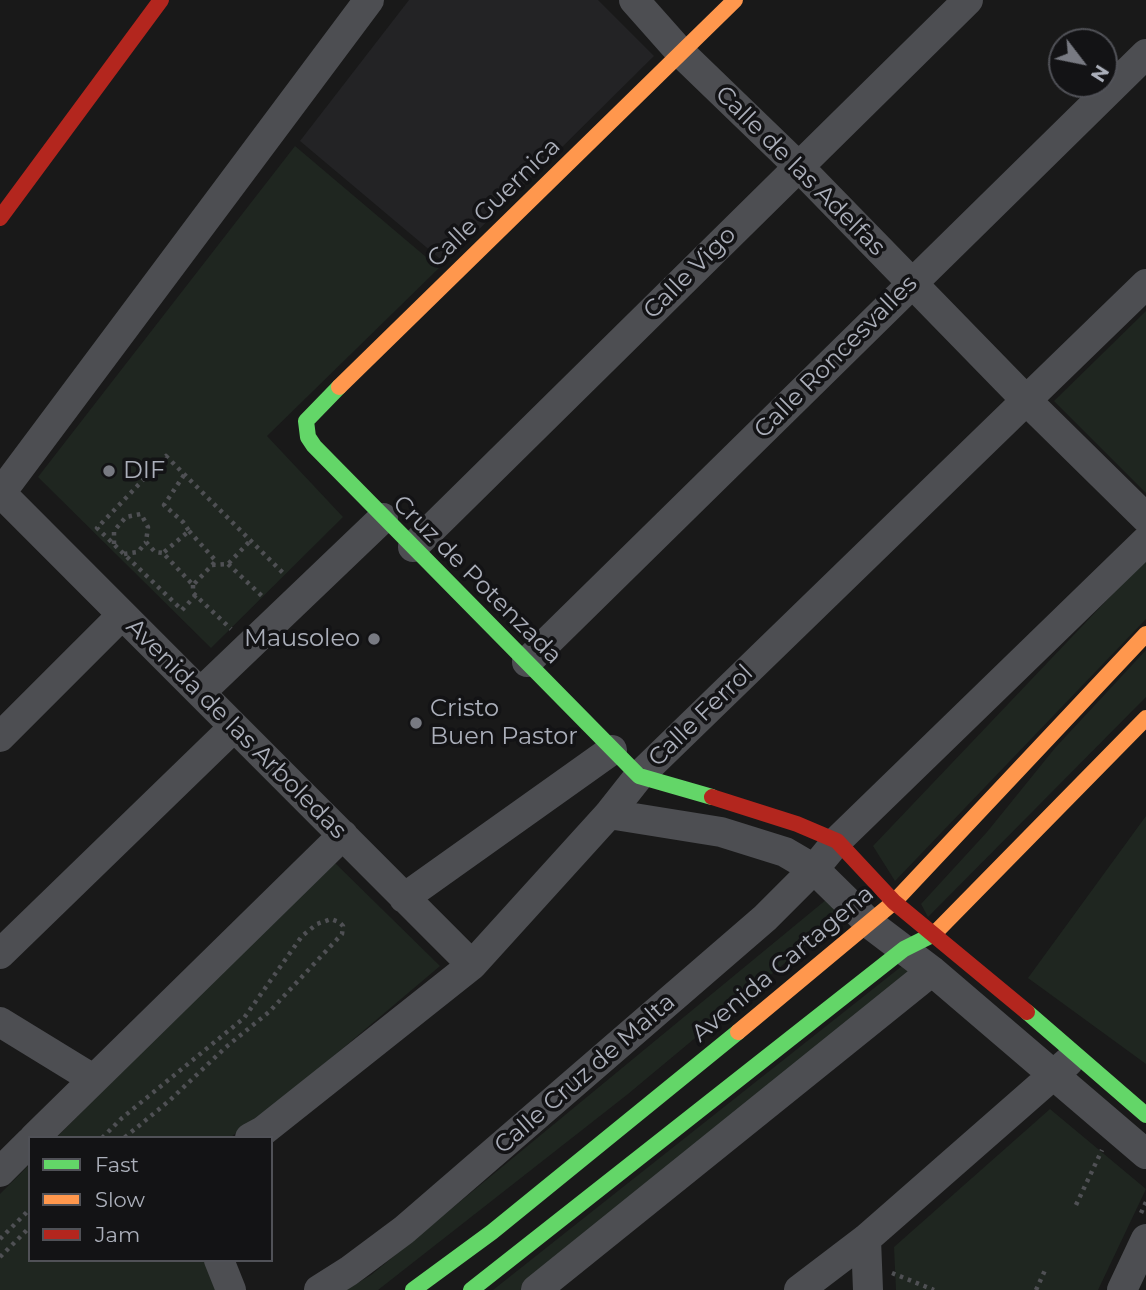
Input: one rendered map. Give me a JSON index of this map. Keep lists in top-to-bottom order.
{
  "streets": {
    "street": [
      "Calle de las Adelfas",
      "Calle Guernica",
      "Calle Vigo",
      "Calle Roncesvalles",
      "Cruz de Potenzada",
      "Calle Ferrol",
      "Avenida de las Arboledas",
      "Avenida Cartagena",
      "Calle Cruz de Malta"
    ]
  },
  "crossings": [
    ["Calle de las Adelfas", "Calle Guernica"],
    ["Calle de las Adelfas", "Calle Vigo"],
    ["Calle de las Adelfas", "Calle Roncesvalles"],
    ["Calle de las Adelfas", "Calle Ferrol"],
    ["Calle Guernica", "Cruz de Potenzada"],
    ["Calle Vigo", "Cruz de Potenzada"],
    ["Calle Roncesvalles", "Cruz de Potenzada"],
    ["Cruz de Potenzada", "Calle Ferrol"],
    ["Calle Ferrol", "Avenida de las Arboledas"]
  ],
  "places": ["DIF", "Mausoleo", "Cristo Buen Pastor"],
  "legend": ["Fast", "Slow", "Jam"],
  "north": "bottom right"
}
